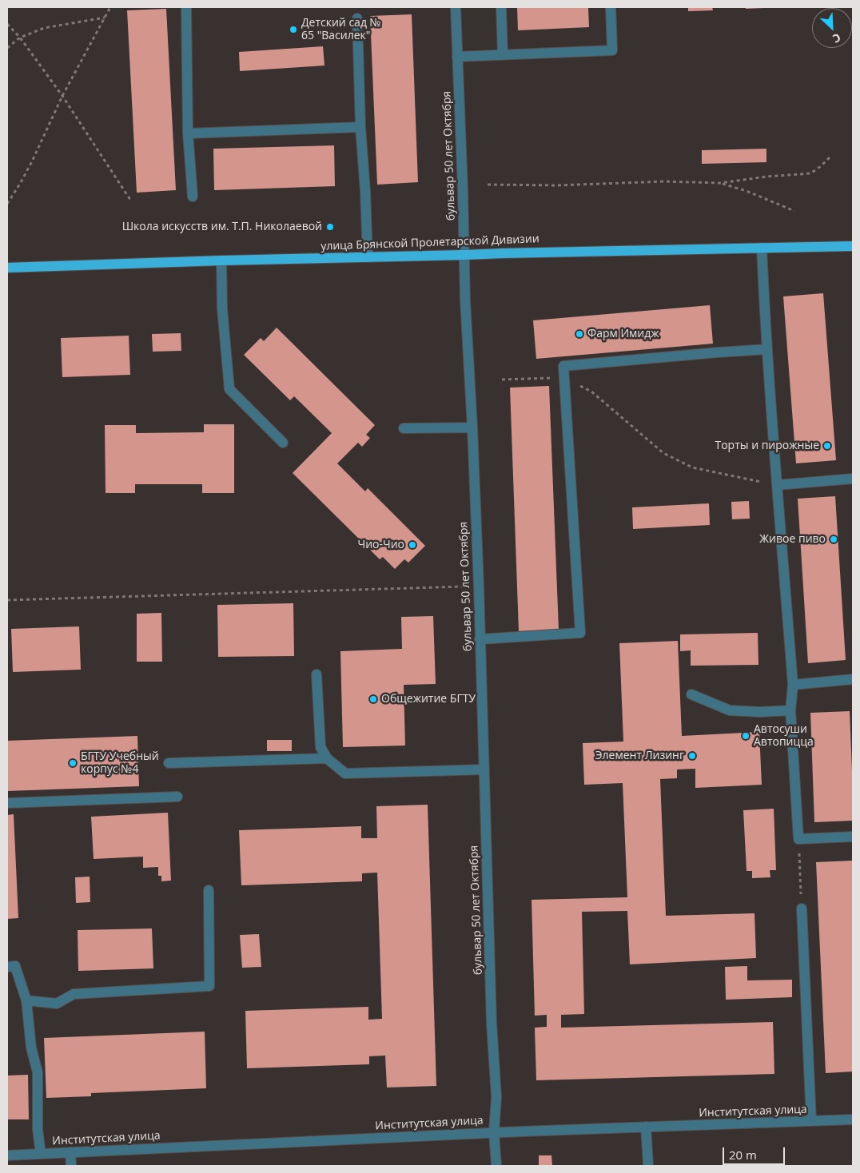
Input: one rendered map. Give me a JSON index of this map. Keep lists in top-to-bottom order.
{
  "streets": {
    "main road": ["улица Брянской Пролетарской Дивизии"],
    "street": ["бульвар 50 лет Октября", "Институтская улица"]
  },
  "crossings": [
    ["бульвар 50 лет Октября", "улица Брянской Пролетарской Дивизии"],
    ["бульвар 50 лет Октября", "Институтская улица"]
  ],
  "places": [
    "Детский сад № 65 \"Василек\"",
    "Школа искусств им. Т.П. Николаевой",
    "Фарм Имидж",
    "Торты и пирожные",
    "Живое пиво",
    "Чио-Чио",
    "Общежитие БГТУ",
    "Автосуши Автопицца",
    "Элемент Лизинг",
    "БГТУ Учебный корпус №4"
  ],
  "scale_bar": "20 m",
  "north": "bottom right"
}
